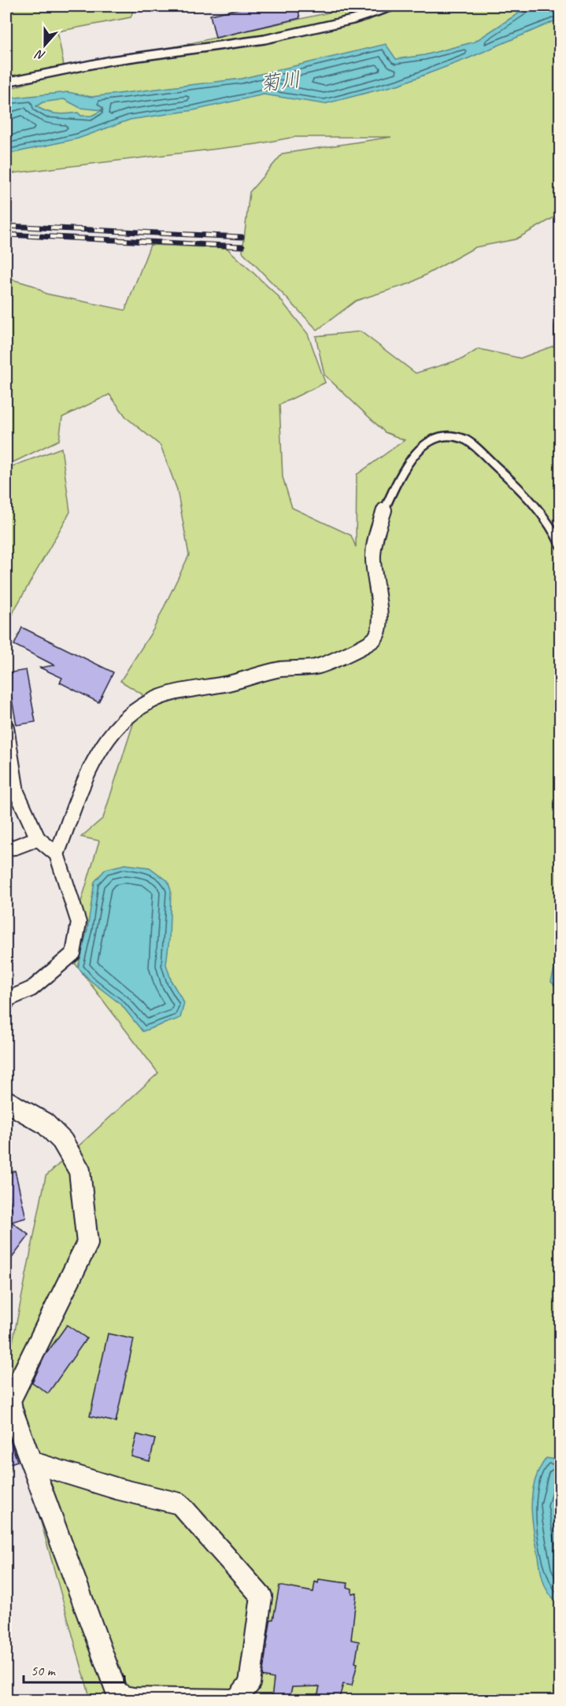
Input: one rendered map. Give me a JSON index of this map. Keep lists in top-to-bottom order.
{
  "water": ["菊川"],
  "scale_bar": "50 m",
  "north": "bottom"
}
